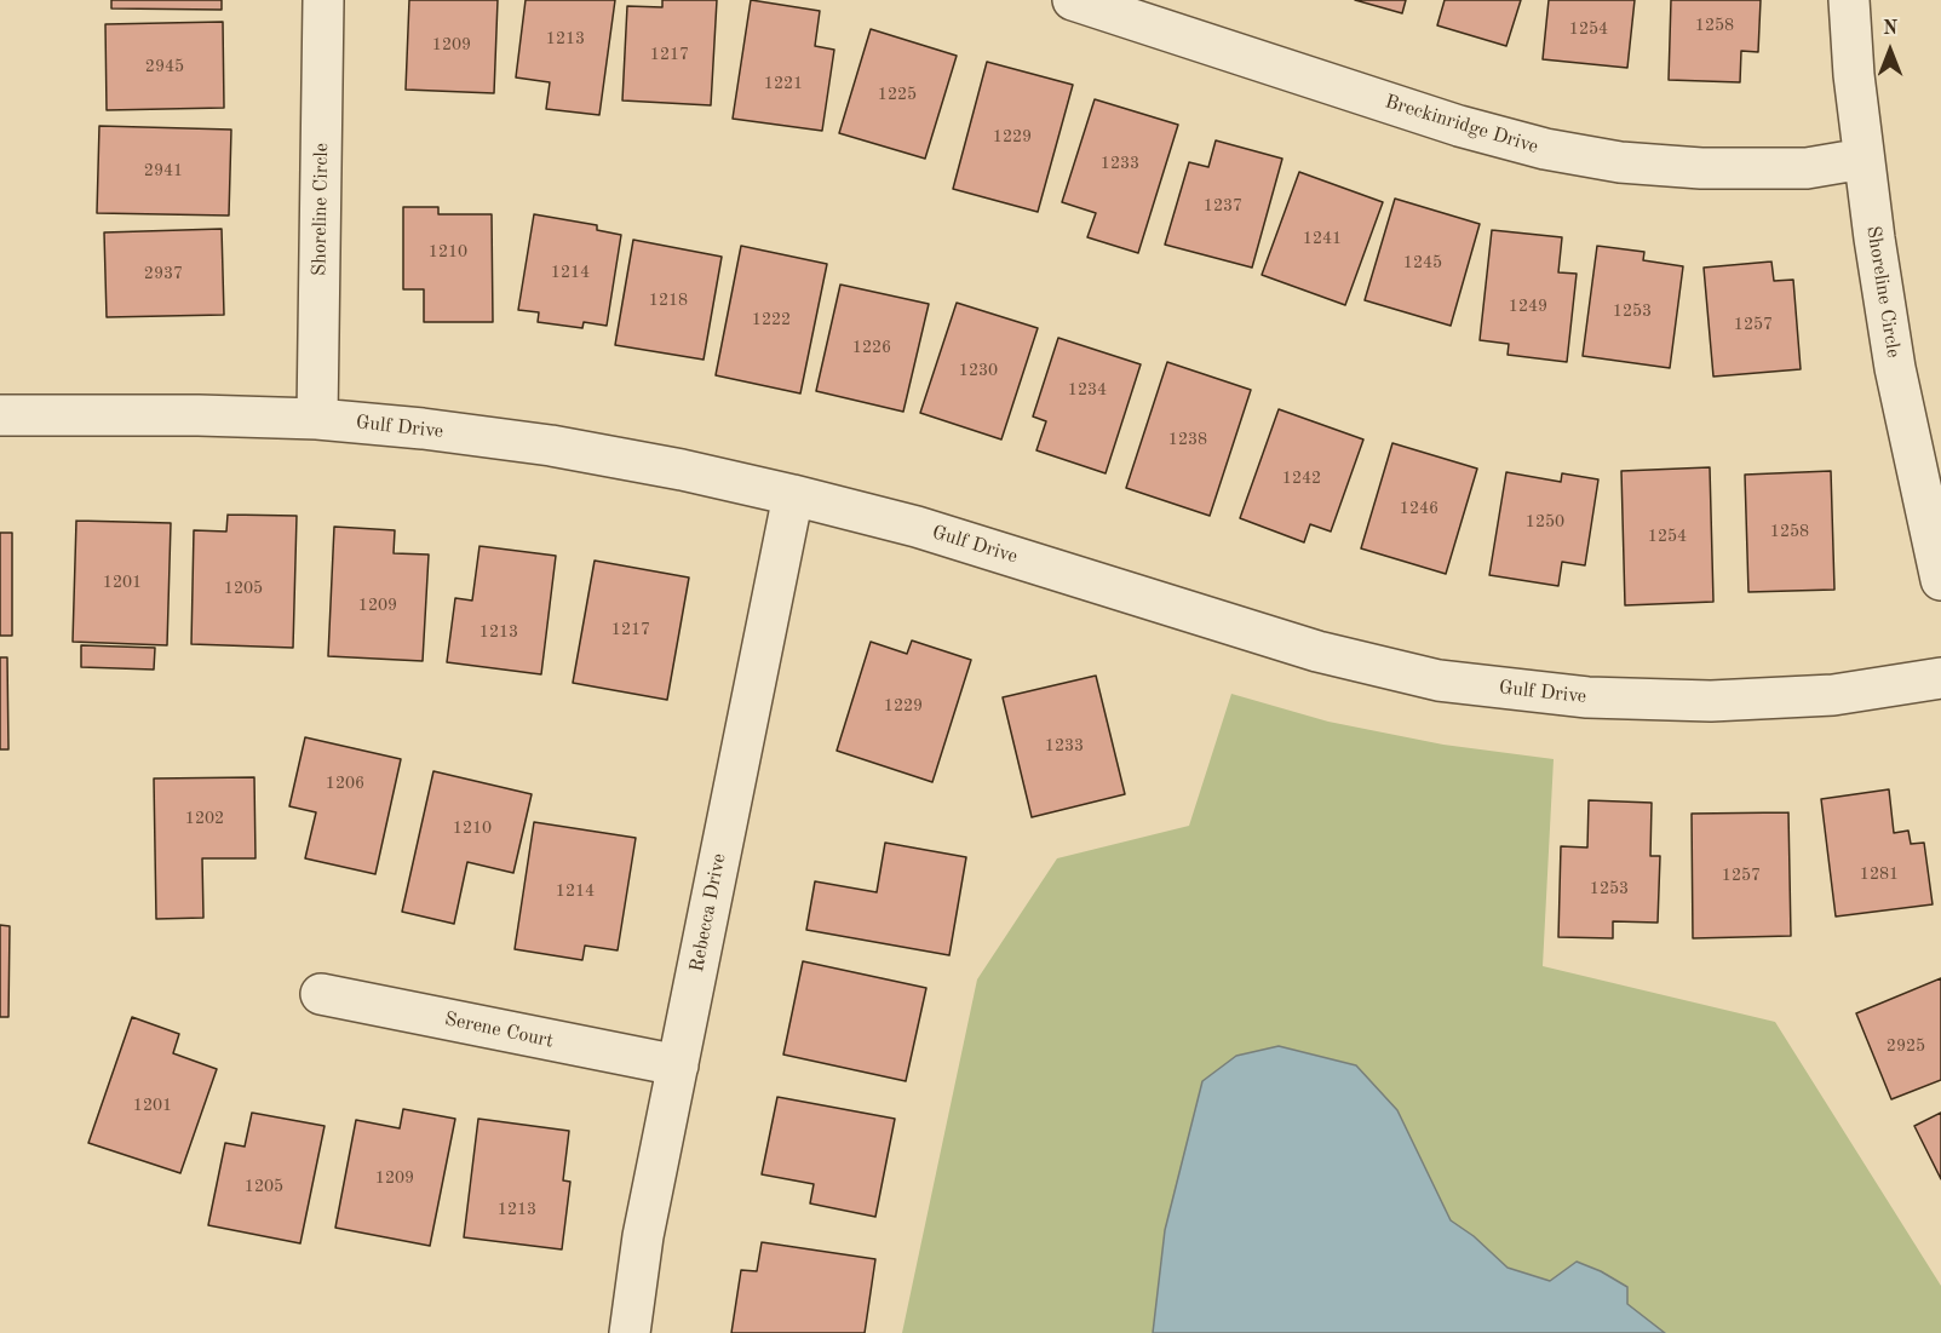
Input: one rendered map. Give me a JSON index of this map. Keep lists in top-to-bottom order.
{
  "streets": {
    "street": [
      "Breckinridge Drive",
      "Shoreline Circle",
      "Gulf Drive",
      "Rebecca Drive",
      "Serene Court"
    ]
  },
  "crossings": [
    ["Breckinridge Drive", "Shoreline Circle"],
    ["Shoreline Circle", "Gulf Drive"],
    ["Gulf Drive", "Rebecca Drive"],
    ["Rebecca Drive", "Serene Court"]
  ],
  "house_numbers": [
    "1258",
    "1254",
    "1213",
    "1209",
    "1217",
    "2945",
    "1221",
    "1225",
    "1229",
    "1233",
    "2941",
    "1237",
    "1241",
    "1210",
    "1245",
    "1214",
    "2937",
    "1218",
    "1249",
    "1253",
    "1222",
    "1257",
    "1226",
    "1230",
    "1234",
    "1238",
    "1242",
    "1246",
    "1250",
    "1258",
    "1254",
    "1201",
    "1205",
    "1209",
    "1217",
    "1213",
    "1229",
    "1233",
    "1206",
    "1202",
    "1210",
    "1281",
    "1257",
    "1253",
    "1214",
    "2925",
    "1201",
    "1209",
    "1205",
    "1213"
  ],
  "north": "top"
}
